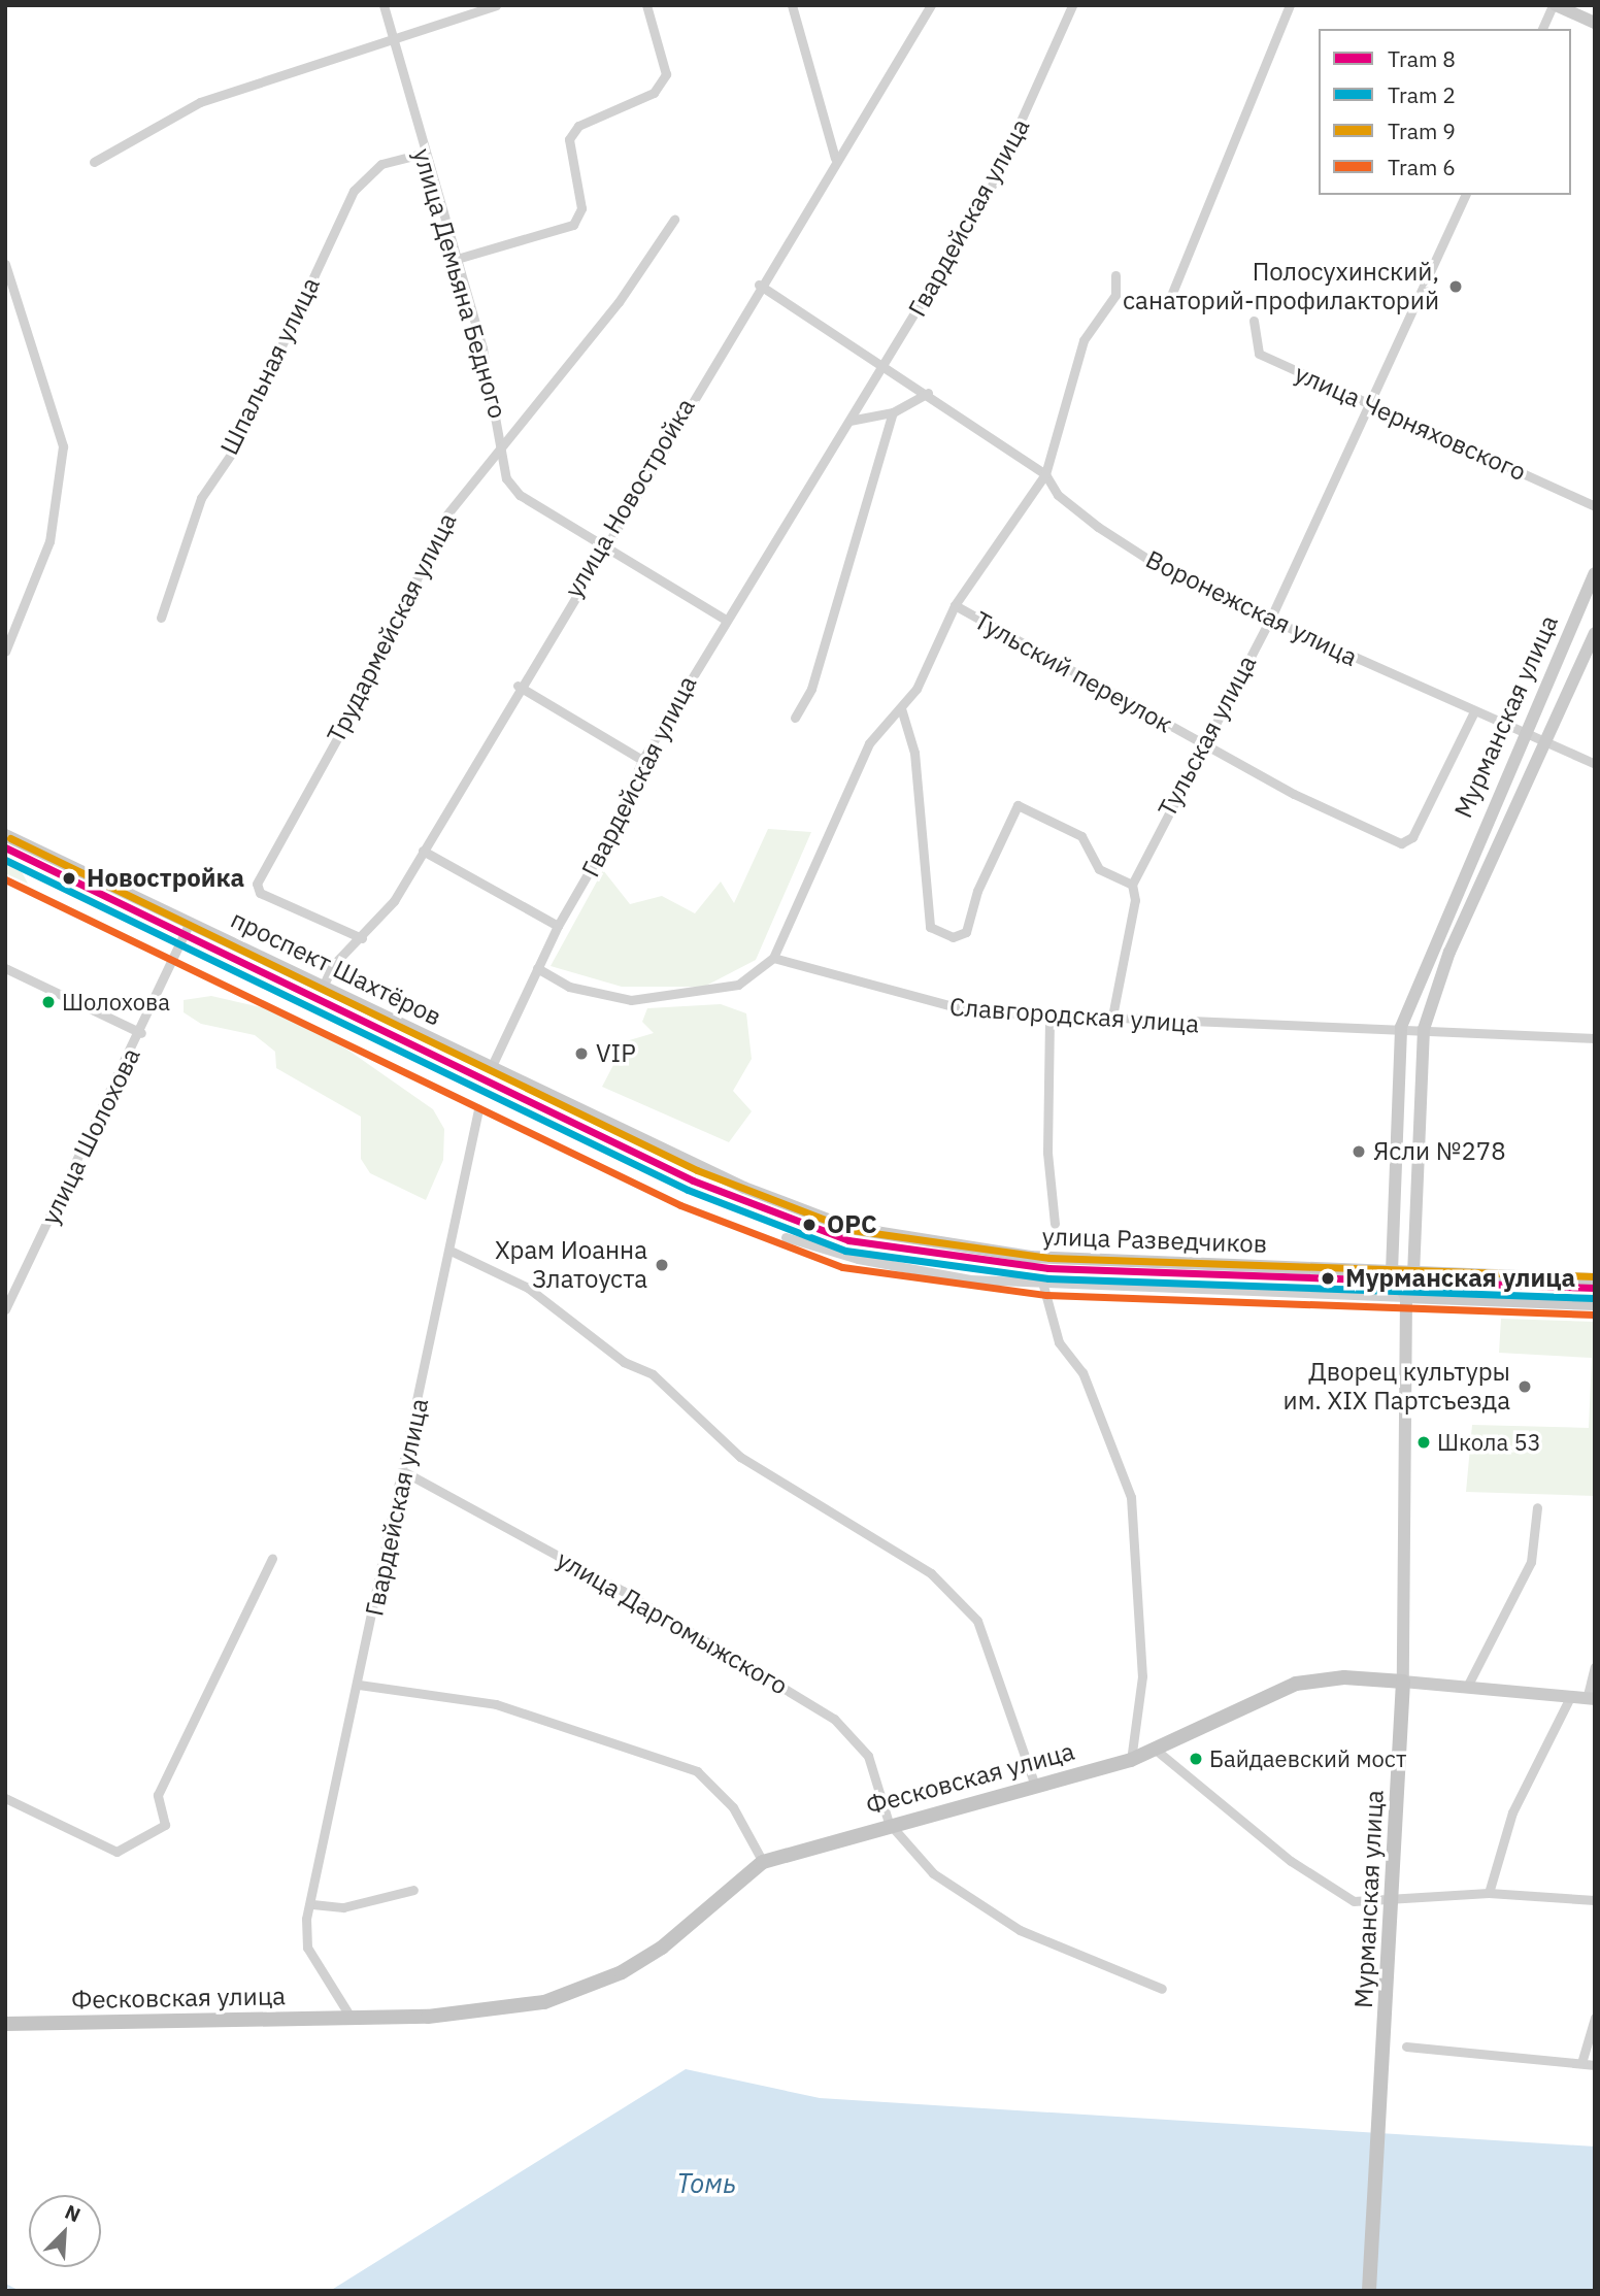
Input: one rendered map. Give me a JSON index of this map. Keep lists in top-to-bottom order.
{
  "streets": {
    "main road": [
      "Мурманская улица",
      "проспект Шахтёров",
      "улица Разведчиков",
      "Фесковская улица"
    ],
    "street": [
      "Гвардейская улица",
      "улица Демьяна Бедного",
      "Шпальная улица",
      "улица Черняховского",
      "улица Новостройка",
      "Воронежская улица",
      "Трудармейская улица",
      "Тульский переулок",
      "Тульская улица",
      "Славгородская улица",
      "улица Шолохова",
      "улица Даргомыжского"
    ]
  },
  "crossings": [
    ["Гвардейская улица", "улица Демьяна Бедного"],
    ["Гвардейская улица", "Воронежская улица"],
    ["Гвардейская улица", "проспект Шахтёров"],
    ["Гвардейская улица", "улица Разведчиков"],
    ["Гвардейская улица", "улица Даргомыжского"],
    ["Гвардейская улица", "Фесковская улица"],
    ["улица Демьяна Бедного", "Шпальная улица"],
    ["улица Демьяна Бедного", "улица Новостройка"],
    ["улица Демьяна Бедного", "Трудармейская улица"],
    ["улица Черняховского", "Тульская улица"],
    ["улица Новостройка", "Воронежская улица"],
    ["улица Новостройка", "Трудармейская улица"],
    ["улица Новостройка", "проспект Шахтёров"],
    ["Воронежская улица", "Тульский переулок"],
    ["Воронежская улица", "Мурманская улица"],
    ["Воронежская улица", "Тульская улица"],
    ["Тульский переулок", "Тульская улица"],
    ["Мурманская улица", "Славгородская улица"],
    ["Мурманская улица", "улица Разведчиков"],
    ["Мурманская улица", "Фесковская улица"],
    ["Тульская улица", "Славгородская улица"],
    ["проспект Шахтёров", "улица Шолохова"],
    ["проспект Шахтёров", "улица Разведчиков"],
    ["улица Даргомыжского", "Фесковская улица"]
  ],
  "water": ["Томь"],
  "places": [
    "Полосухинский, санаторий-профилакторий",
    "Новостройка",
    "Шолохова",
    "VIP",
    "Ясли №278",
    "ОРС",
    "Храм Иоанна Златоуста",
    "Мурманская улица",
    "Дворец культуры им. XIX Партсъезда",
    "Школа 53",
    "Байдаевский мост"
  ],
  "lines": [
    "tram line 9",
    "tram line 8",
    "tram line 2",
    "tram line 6"
  ],
  "legend": [
    "Tram 8",
    "Tram 2",
    "Tram 9",
    "Tram 6"
  ],
  "north": "top right"
}
